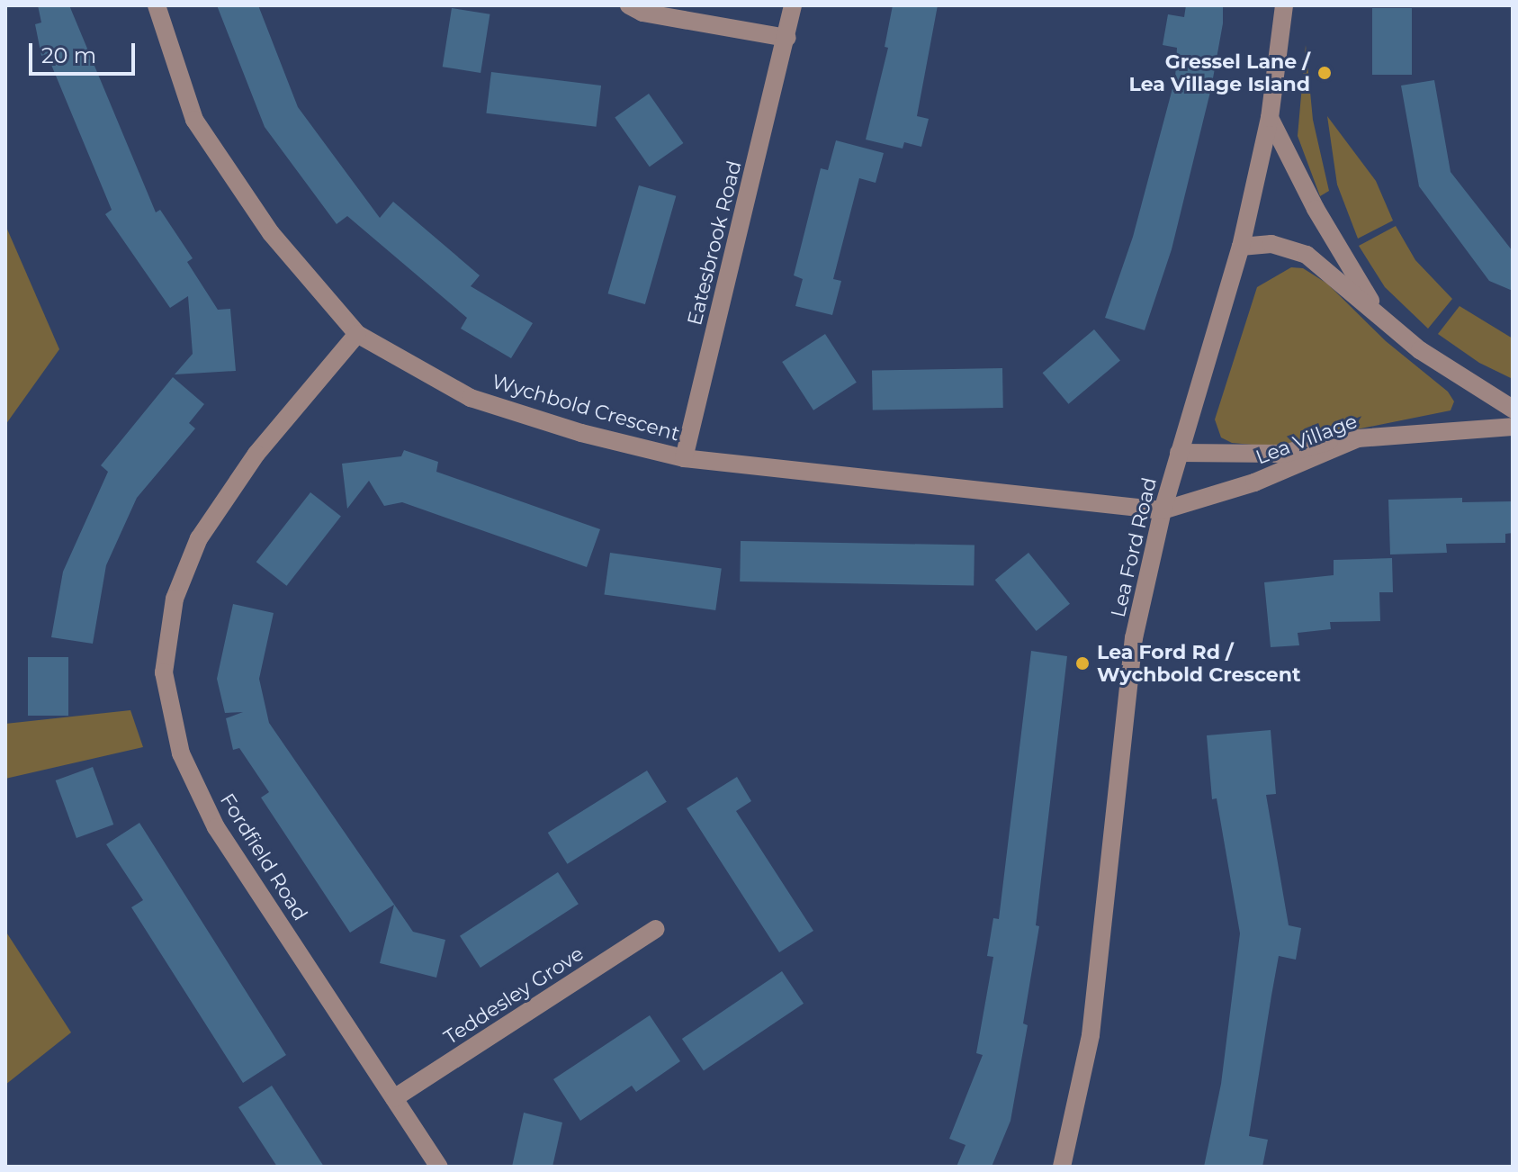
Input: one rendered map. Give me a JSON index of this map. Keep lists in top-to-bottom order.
{
  "streets": {
    "street": [
      "Eatesbrook Road",
      "Wychbold Crescent",
      "Lea Village",
      "Lea Ford Road",
      "Fordfield Road",
      "Teddesley Grove"
    ]
  },
  "crossings": [
    ["Eatesbrook Road", "Wychbold Crescent"],
    ["Wychbold Crescent", "Lea Village"],
    ["Wychbold Crescent", "Lea Ford Road"],
    ["Wychbold Crescent", "Fordfield Road"],
    ["Lea Village", "Lea Ford Road"],
    ["Fordfield Road", "Teddesley Grove"]
  ],
  "places": ["Gressel Lane / Lea Village Island", "Lea Ford Rd / Wychbold Crescent"],
  "scale_bar": "20 m"
}
